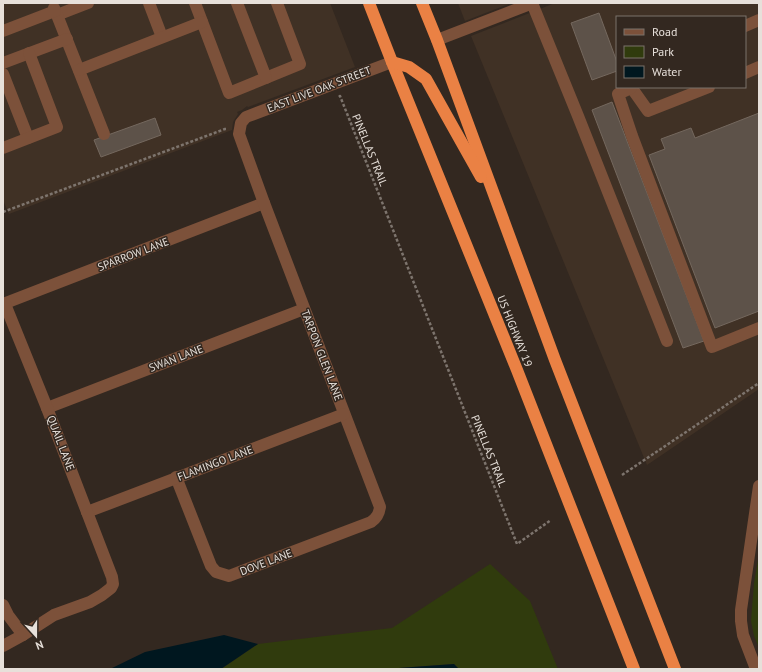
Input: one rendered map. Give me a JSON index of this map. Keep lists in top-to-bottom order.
{
  "streets": {
    "highway": ["US HIGHWAY 19"],
    "street": [
      "EAST LIVE OAK STREET",
      "SPARROW LANE",
      "TARPON GLEN LANE",
      "SWAN LANE",
      "QUAIL LANE",
      "FLAMINGO LANE",
      "DOVE LANE"
    ],
    "path": ["PINELLAS TRAIL"]
  },
  "crossings": [
    ["EAST LIVE OAK STREET", "US HIGHWAY 19"],
    ["EAST LIVE OAK STREET", "TARPON GLEN LANE"],
    ["SPARROW LANE", "TARPON GLEN LANE"],
    ["SPARROW LANE", "QUAIL LANE"],
    ["TARPON GLEN LANE", "SWAN LANE"],
    ["TARPON GLEN LANE", "FLAMINGO LANE"],
    ["TARPON GLEN LANE", "DOVE LANE"],
    ["SWAN LANE", "QUAIL LANE"],
    ["QUAIL LANE", "FLAMINGO LANE"],
    ["FLAMINGO LANE", "DOVE LANE"]
  ],
  "legend": ["Road", "Park", "Water"],
  "north": "bottom"
}
